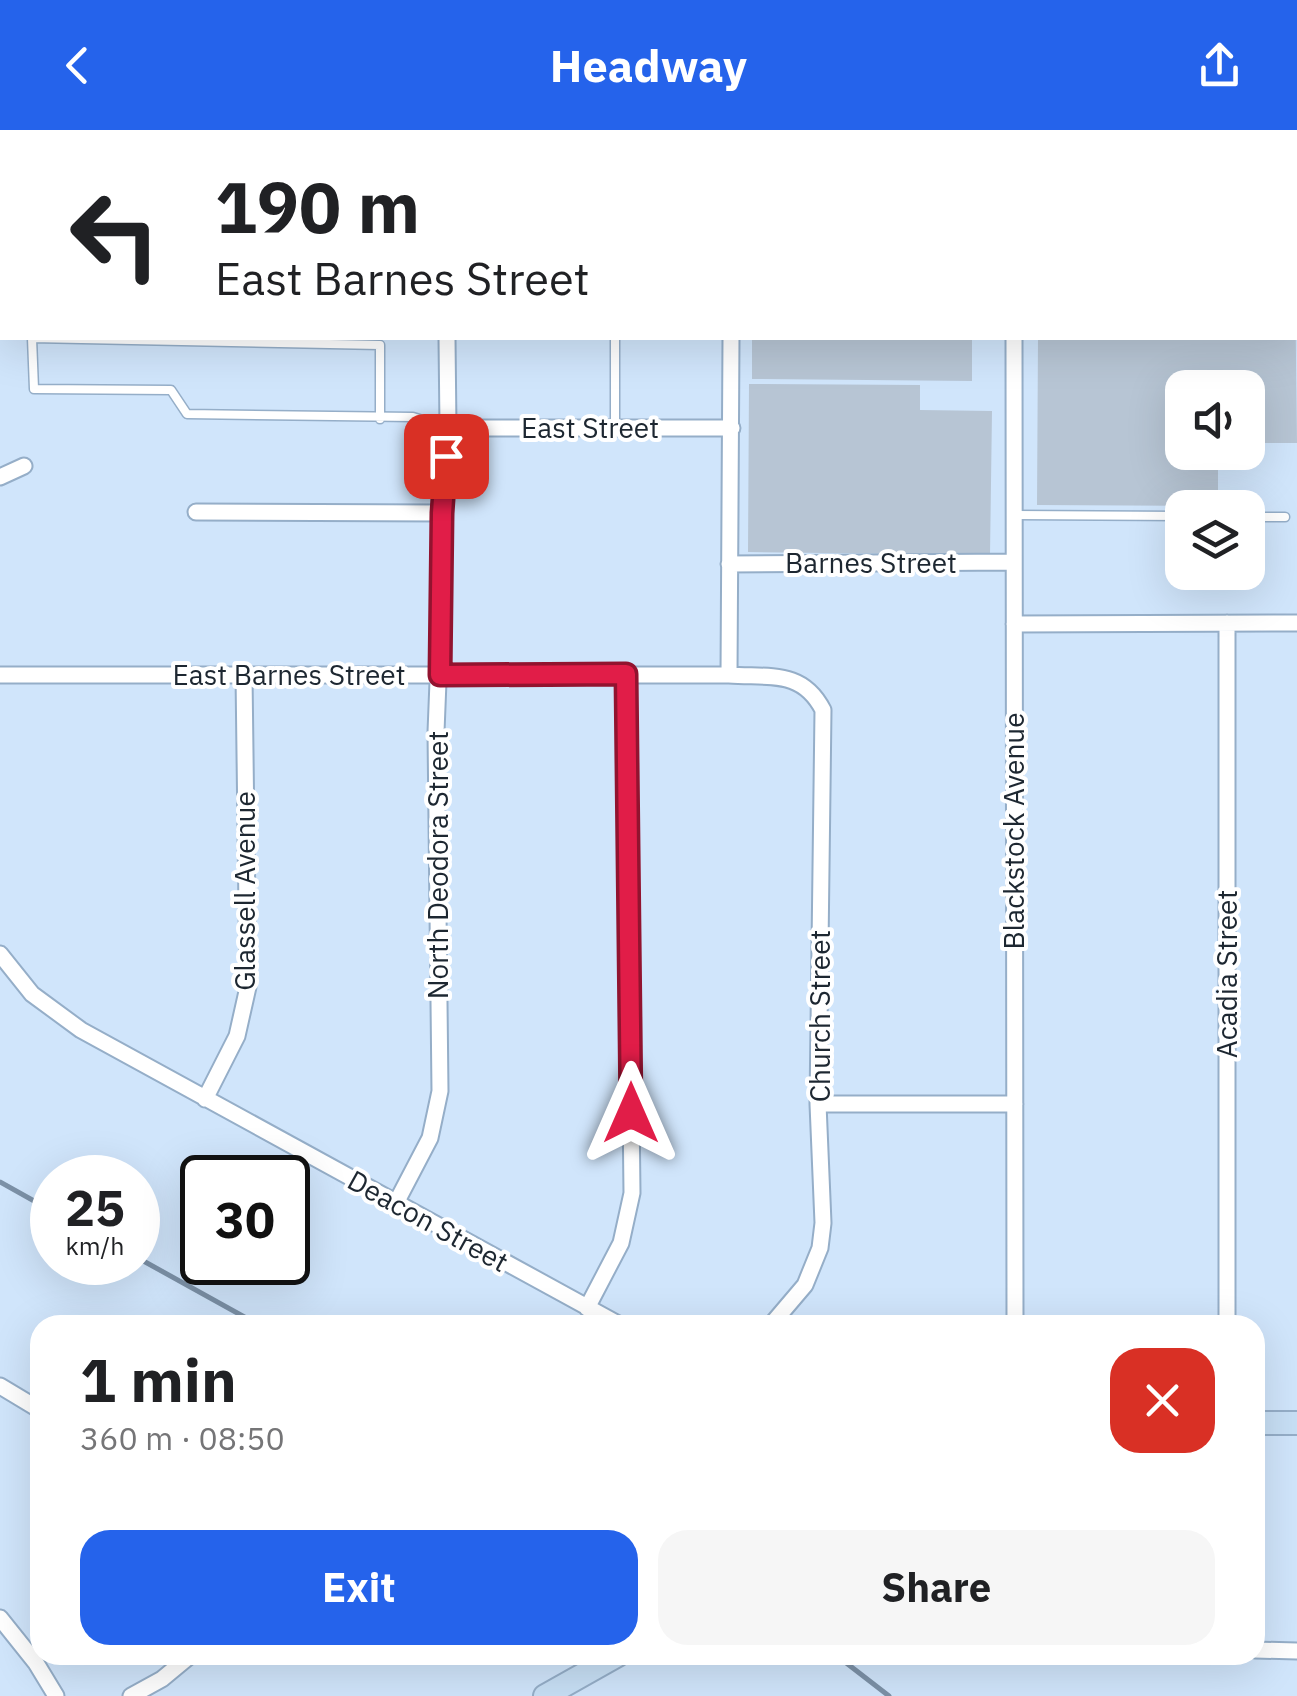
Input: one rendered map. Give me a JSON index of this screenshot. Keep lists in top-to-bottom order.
{
  "streets": {
    "street": [
      "East Street",
      "Barnes Street",
      "East Barnes Street",
      "Blackstock Avenue",
      "North Deodora Street",
      "Glassell Avenue",
      "Acadia Street",
      "Church Street",
      "Deacon Street"
    ]
  },
  "crossings": [
    ["East Street", "North Deodora Street"],
    ["Barnes Street", "Blackstock Avenue"],
    ["East Barnes Street", "North Deodora Street"],
    ["East Barnes Street", "Glassell Avenue"],
    ["East Barnes Street", "Church Street"],
    ["North Deodora Street", "Deacon Street"],
    ["Glassell Avenue", "Deacon Street"]
  ],
  "page": {
    "header": "Headway",
    "turn": ["190 m", "East Barnes Street"],
    "speed": "25 km/h",
    "limit": "30",
    "heading": ["1 min", "360 m · 08:50"],
    "buttons": ["Exit", "Share"]
  }
}
